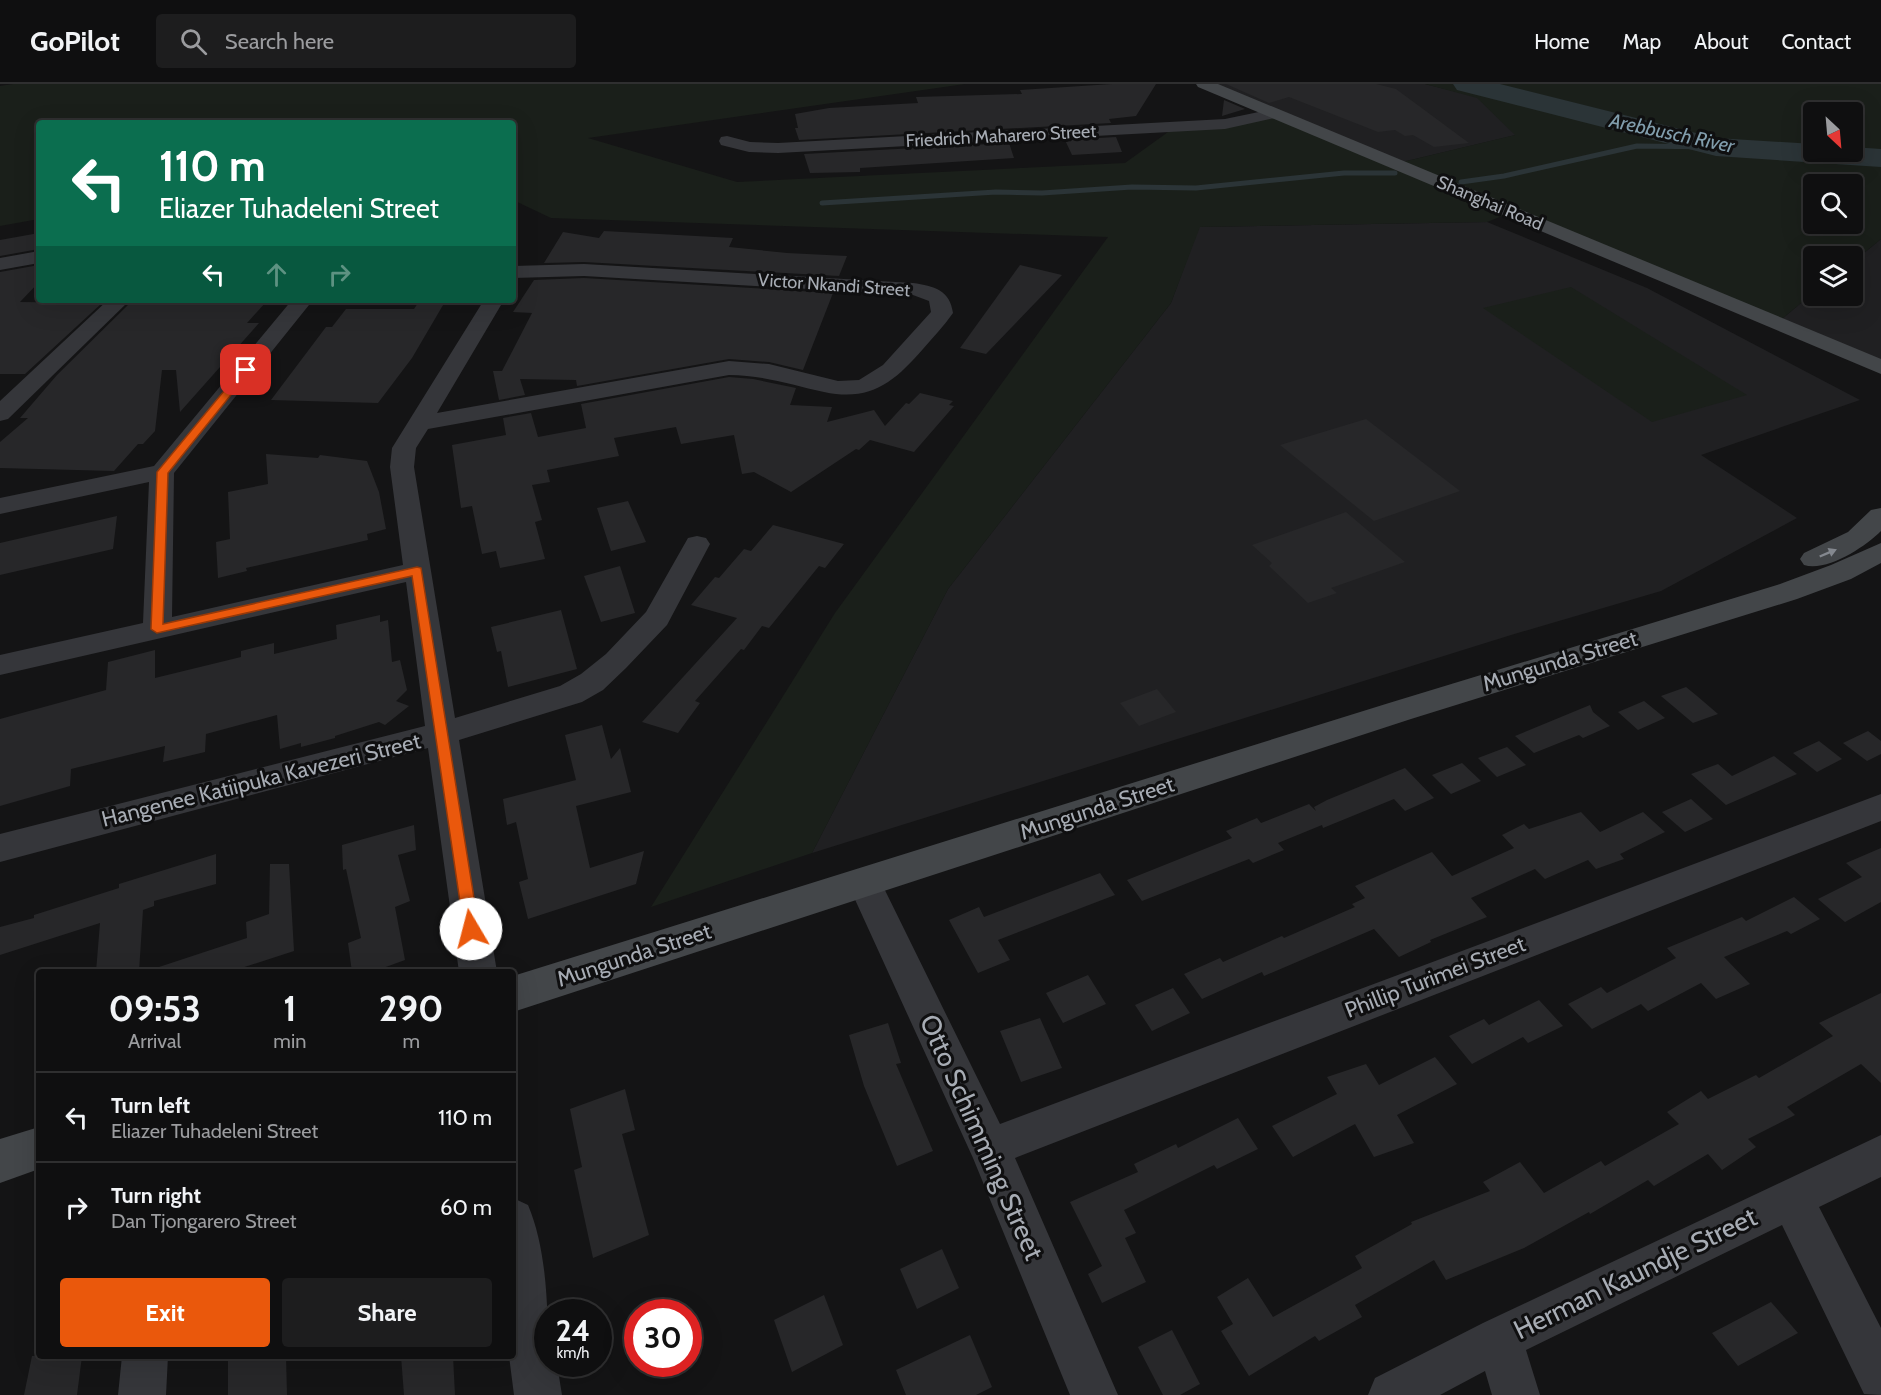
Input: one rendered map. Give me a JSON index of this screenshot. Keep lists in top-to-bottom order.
{
  "streets": {
    "street": [
      "Friedrich Maharero Street",
      "Shanghai Road",
      "Victor Nkandi Street",
      "Mungunda Street",
      "Hangenee Katiipuka Kavezeri Street",
      "Phillip Turimei Street",
      "Otto Schimming Street",
      "Herman Kaundje Street"
    ]
  },
  "crossings": [
    ["Friedrich Maharero Street", "Shanghai Road"],
    ["Mungunda Street", "Otto Schimming Street"],
    ["Phillip Turimei Street", "Otto Schimming Street"]
  ],
  "water": ["Arebbusch River"],
  "north": "bottom right",
  "page": {
    "header": "GoPilot",
    "search": "Search here",
    "nav": [
      "Home",
      "Map",
      "About",
      "Contact"
    ],
    "turn": ["110 m", "Eliazer Tuhadeleni Street"],
    "eta": [
      "09:53",
      "Arrival",
      "1",
      "min",
      "290",
      "m"
    ],
    "list": [
      {
        "name": "Turn left",
        "note": "Eliazer Tuhadeleni Street",
        "value": "110 m"
      },
      {
        "name": "Turn right",
        "note": "Dan Tjongarero Street",
        "value": "60 m"
      }
    ],
    "buttons": ["Exit", "Share"],
    "speed": "24 km/h",
    "limit": "30"
  }
}
